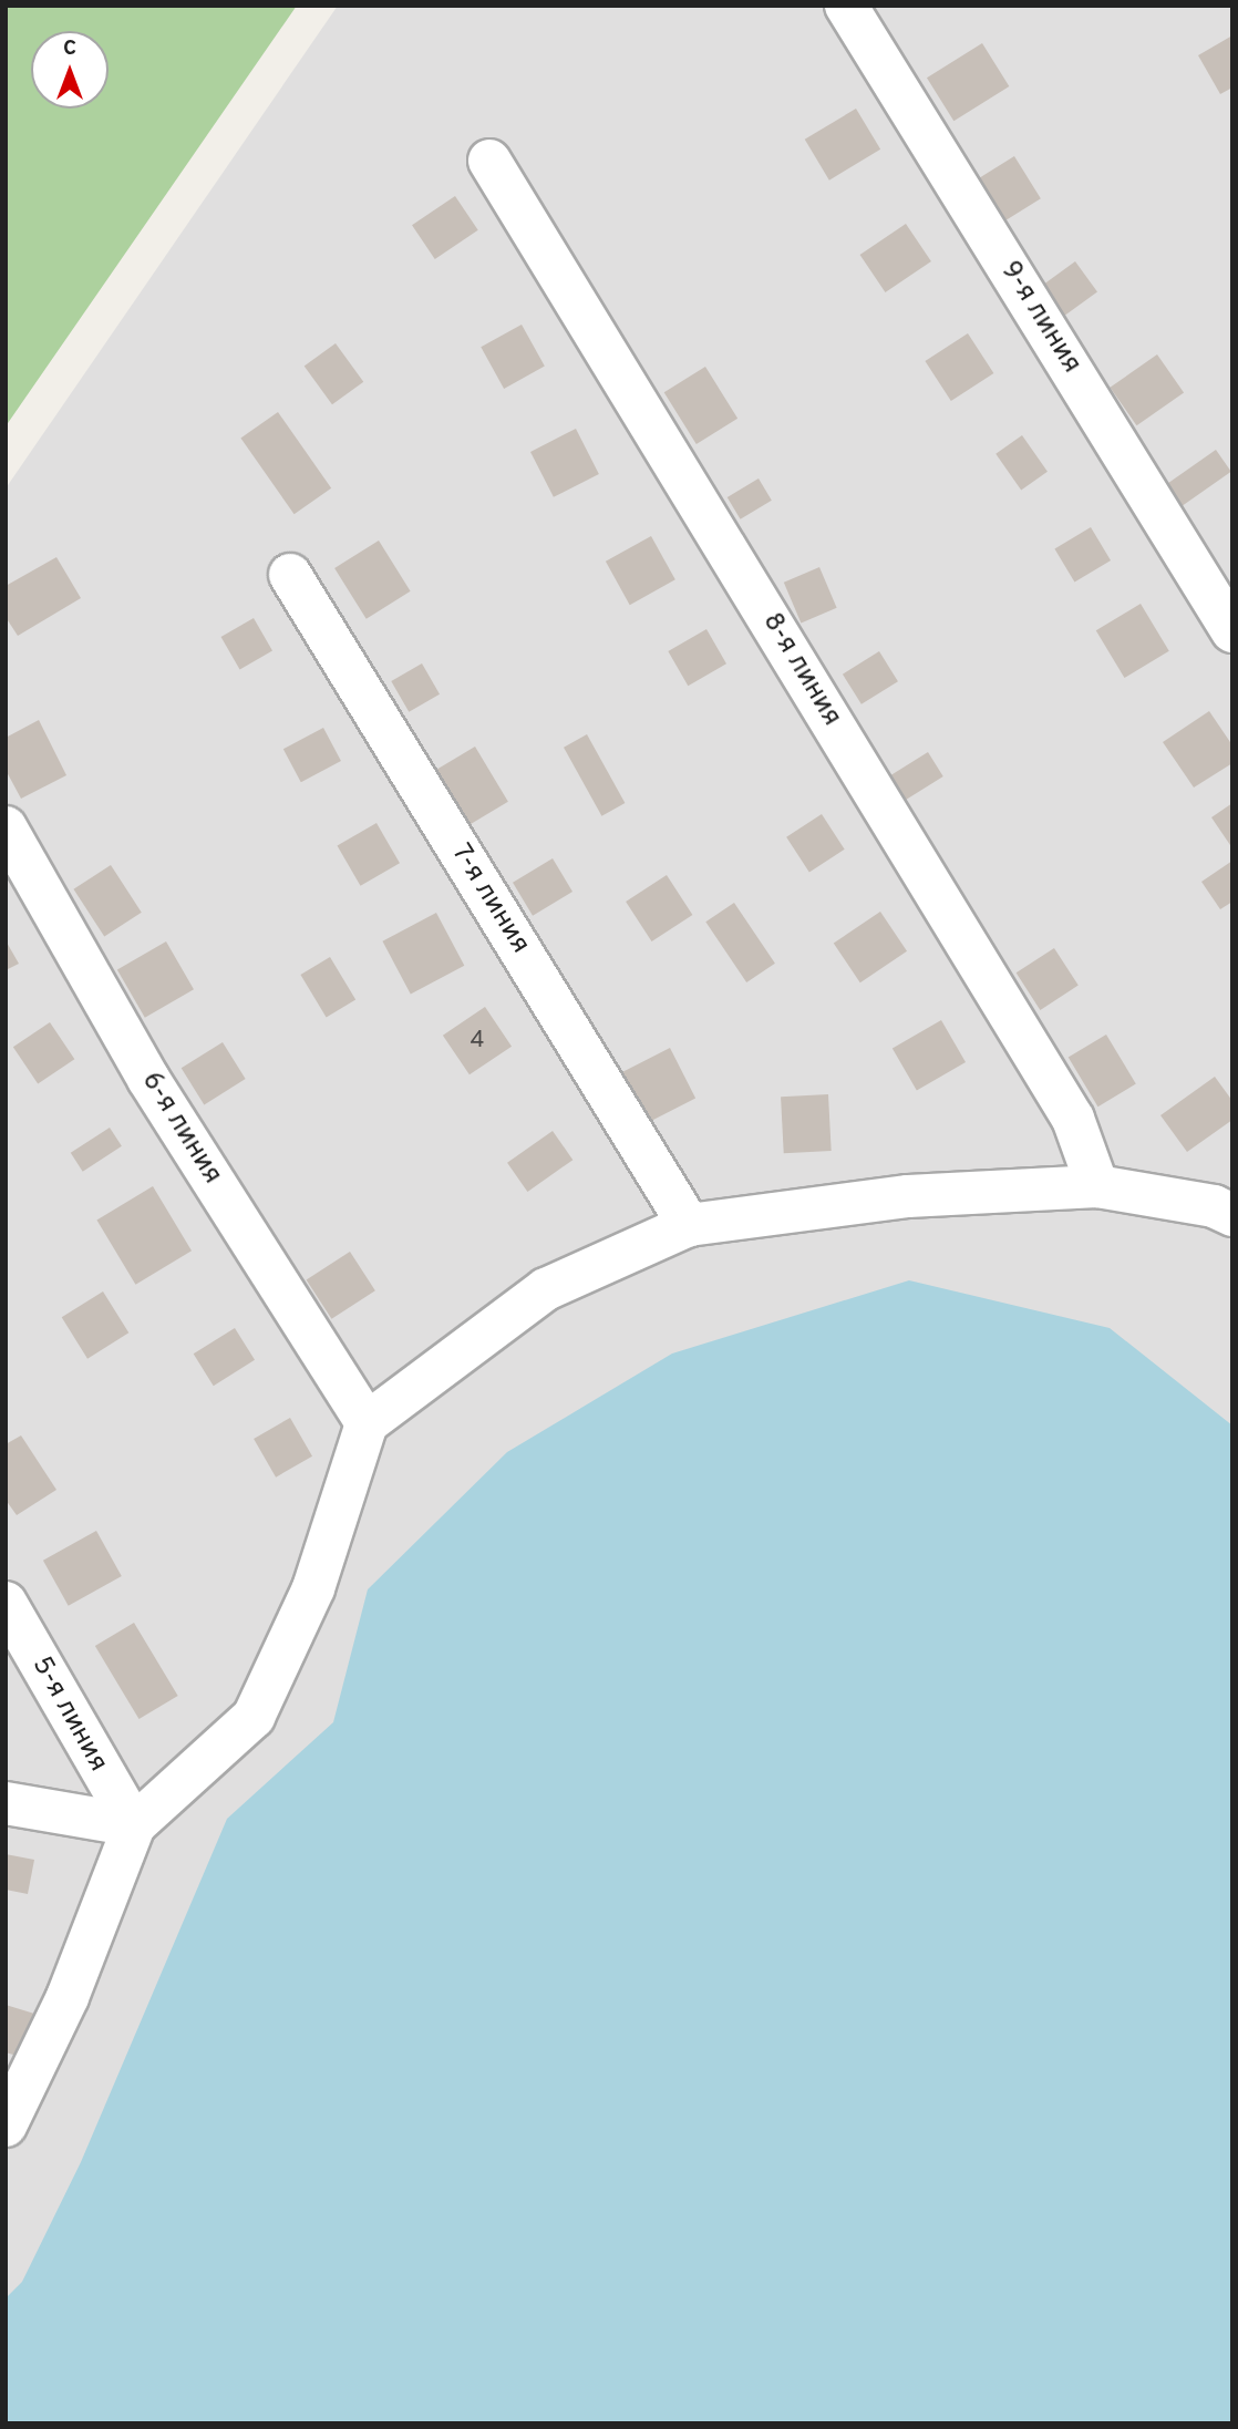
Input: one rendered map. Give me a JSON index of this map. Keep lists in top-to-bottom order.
{
  "streets": {
    "street": [
      "9-я линия",
      "8-я линия",
      "7-я линия",
      "6-я линия",
      "5-я линия"
    ]
  },
  "house_numbers": ["4"],
  "north": "top"
}
